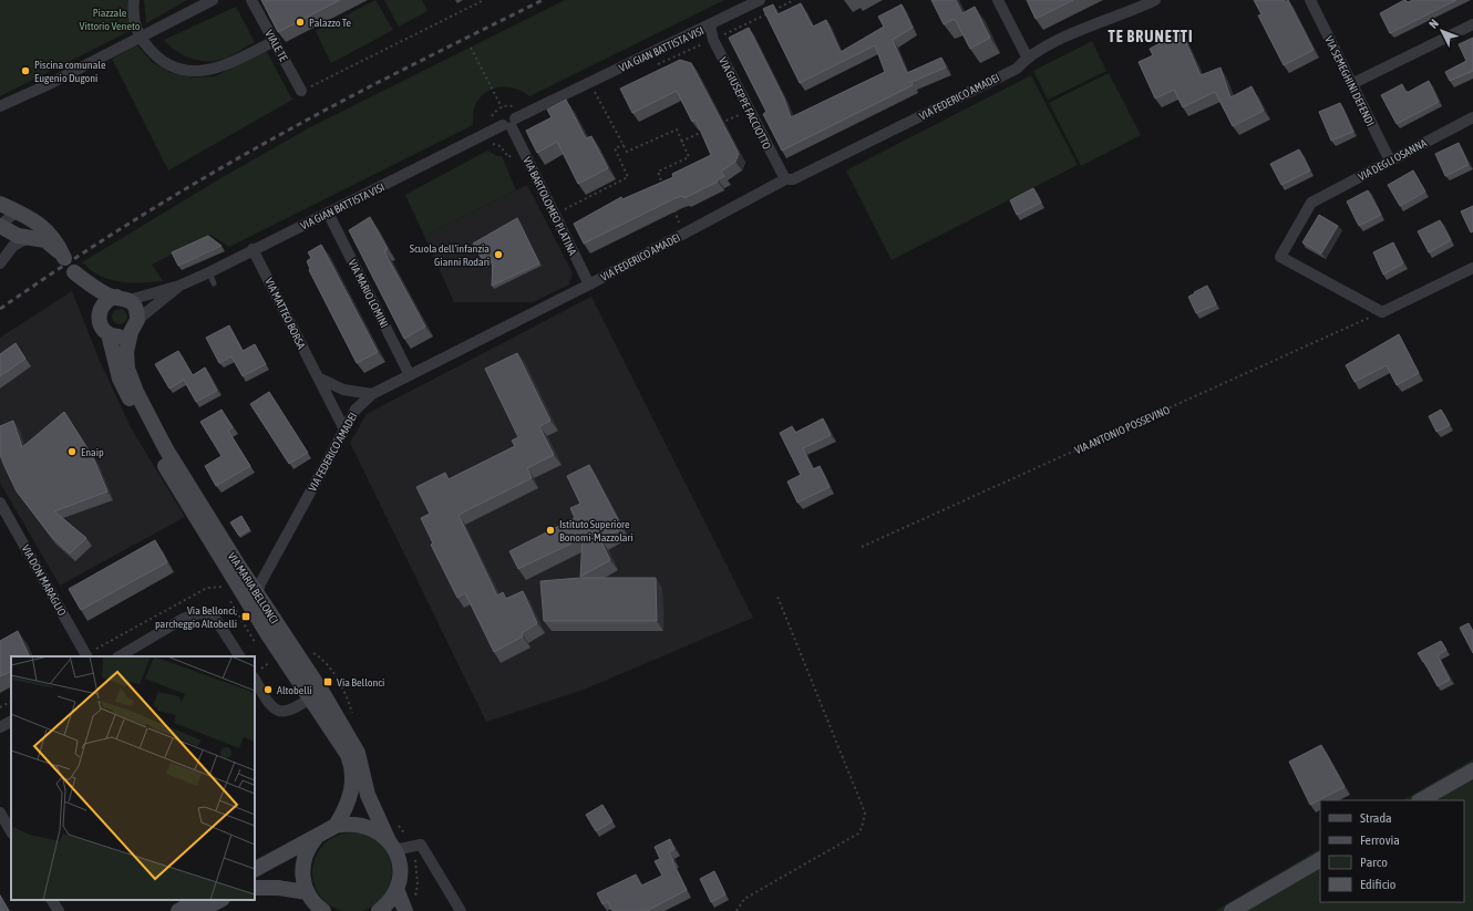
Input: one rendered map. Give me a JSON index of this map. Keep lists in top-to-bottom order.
{
  "streets": {
    "street": [
      "VIALE TE",
      "VIA GIAN BATTISTA VISI",
      "VIA SEMEGHINI DEFENDI",
      "VIA FEDERICO AMADEI",
      "VIA GIUSEPPE FACCIOTTO",
      "VIA DEGLI OSANNA",
      "VIA BARTOLOMEO PLATINA",
      "VIA MARIO LOMINI",
      "VIA MATTEO BORSA",
      "VIA DON MARAGLIO",
      "VIA MARIA BELLONCI"
    ],
    "path": ["VIA ANTONIO POSSEVINO"]
  },
  "crossings": [
    ["VIA GIAN BATTISTA VISI", "VIA GIUSEPPE FACCIOTTO"],
    ["VIA GIAN BATTISTA VISI", "VIA BARTOLOMEO PLATINA"],
    ["VIA GIAN BATTISTA VISI", "VIA MARIO LOMINI"],
    ["VIA GIAN BATTISTA VISI", "VIA MATTEO BORSA"],
    ["VIA GIAN BATTISTA VISI", "VIA MARIA BELLONCI"],
    ["VIA SEMEGHINI DEFENDI", "VIA DEGLI OSANNA"],
    ["VIA FEDERICO AMADEI", "VIA GIUSEPPE FACCIOTTO"],
    ["VIA FEDERICO AMADEI", "VIA BARTOLOMEO PLATINA"],
    ["VIA FEDERICO AMADEI", "VIA MARIO LOMINI"],
    ["VIA FEDERICO AMADEI", "VIA MATTEO BORSA"],
    ["VIA FEDERICO AMADEI", "VIA MARIA BELLONCI"],
    ["VIA DEGLI OSANNA", "VIA ANTONIO POSSEVINO"]
  ],
  "districts": ["TE BRUNETTI"],
  "parks": ["Piazzale Vittorio Veneto"],
  "places": {
    "other": [
      "Palazzo Te",
      "Piscina comunale Eugenio Dugoni",
      "Scuola dell'infanzia Gianni Rodari",
      "Enaip",
      "Istituto Superiore Bonomi-Mazzolari",
      "Altobelli"
    ],
    "transit": ["Via Bellonci, parcheggio Altobelli", "Via Bellonci"]
  },
  "legend": [
    "Strada",
    "Ferrovia",
    "Parco",
    "Edificio"
  ],
  "north": "top left"
}
